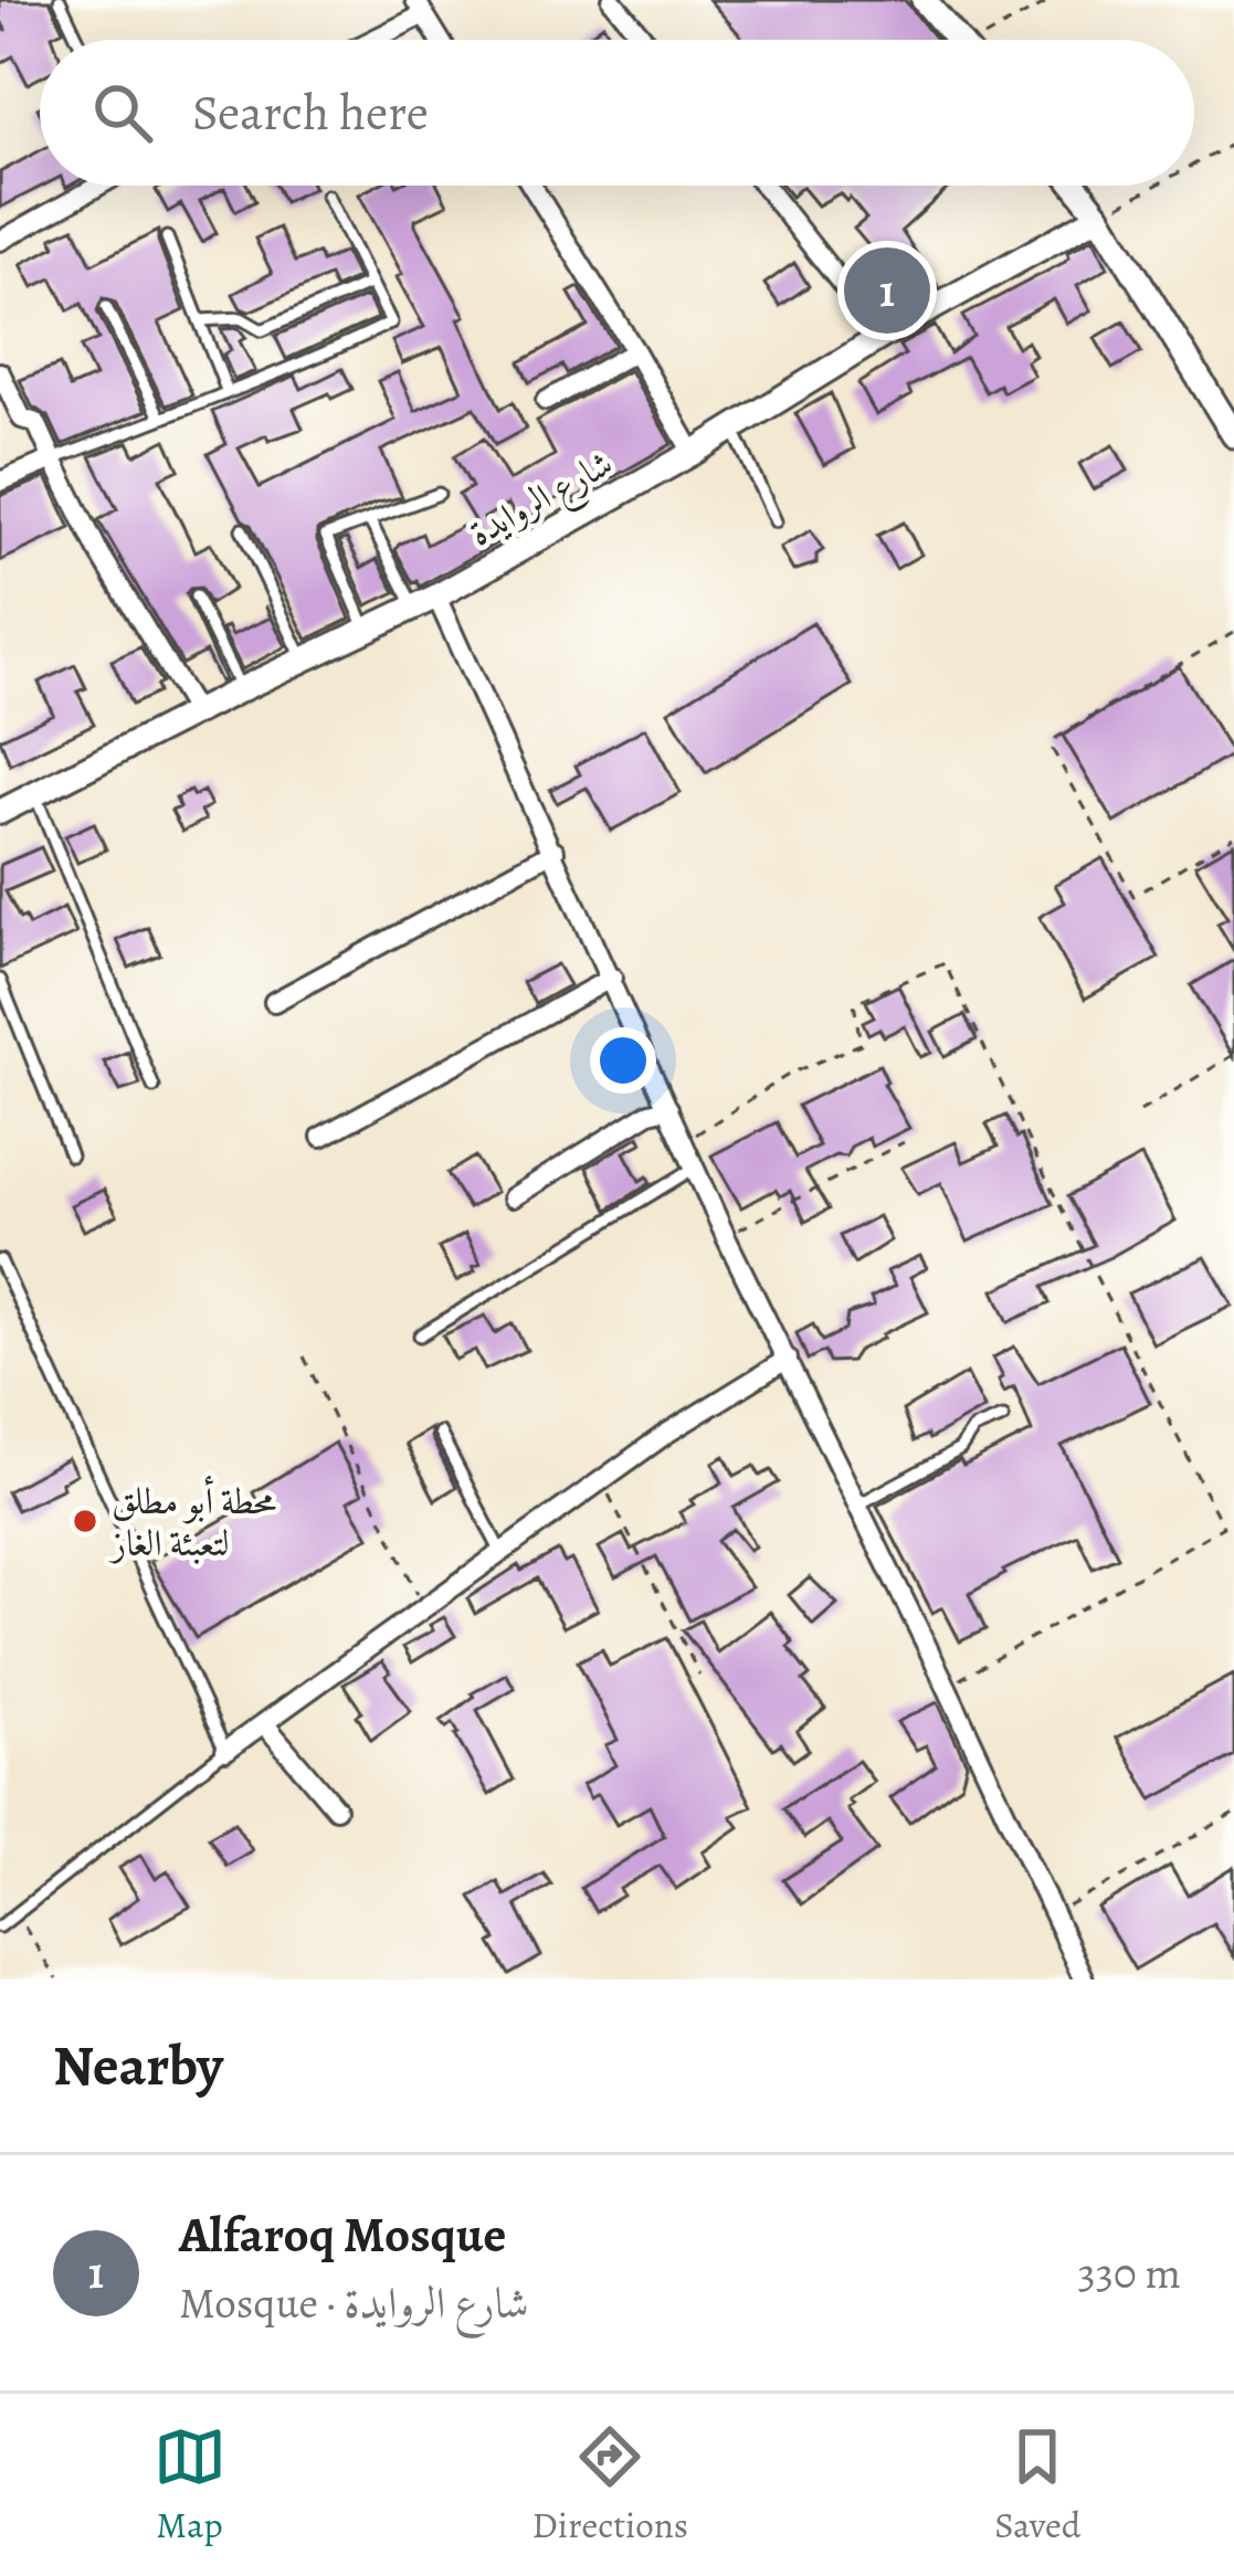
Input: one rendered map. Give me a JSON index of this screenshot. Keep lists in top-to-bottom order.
{
  "streets": {
    "street": ["شارع الروايدة"]
  },
  "places": ["محطة أبو مطلق لتعبئة الغاز"],
  "page": {
    "search": "Search here",
    "pins": "1",
    "heading": "Nearby",
    "list": [
      {
        "mark": "1",
        "name": "Alfaroq Mosque",
        "note": "Mosque · شارع الروايدة",
        "value": "330 m"
      }
    ],
    "nav": ["Map", "Directions", "Saved"]
  }
}
